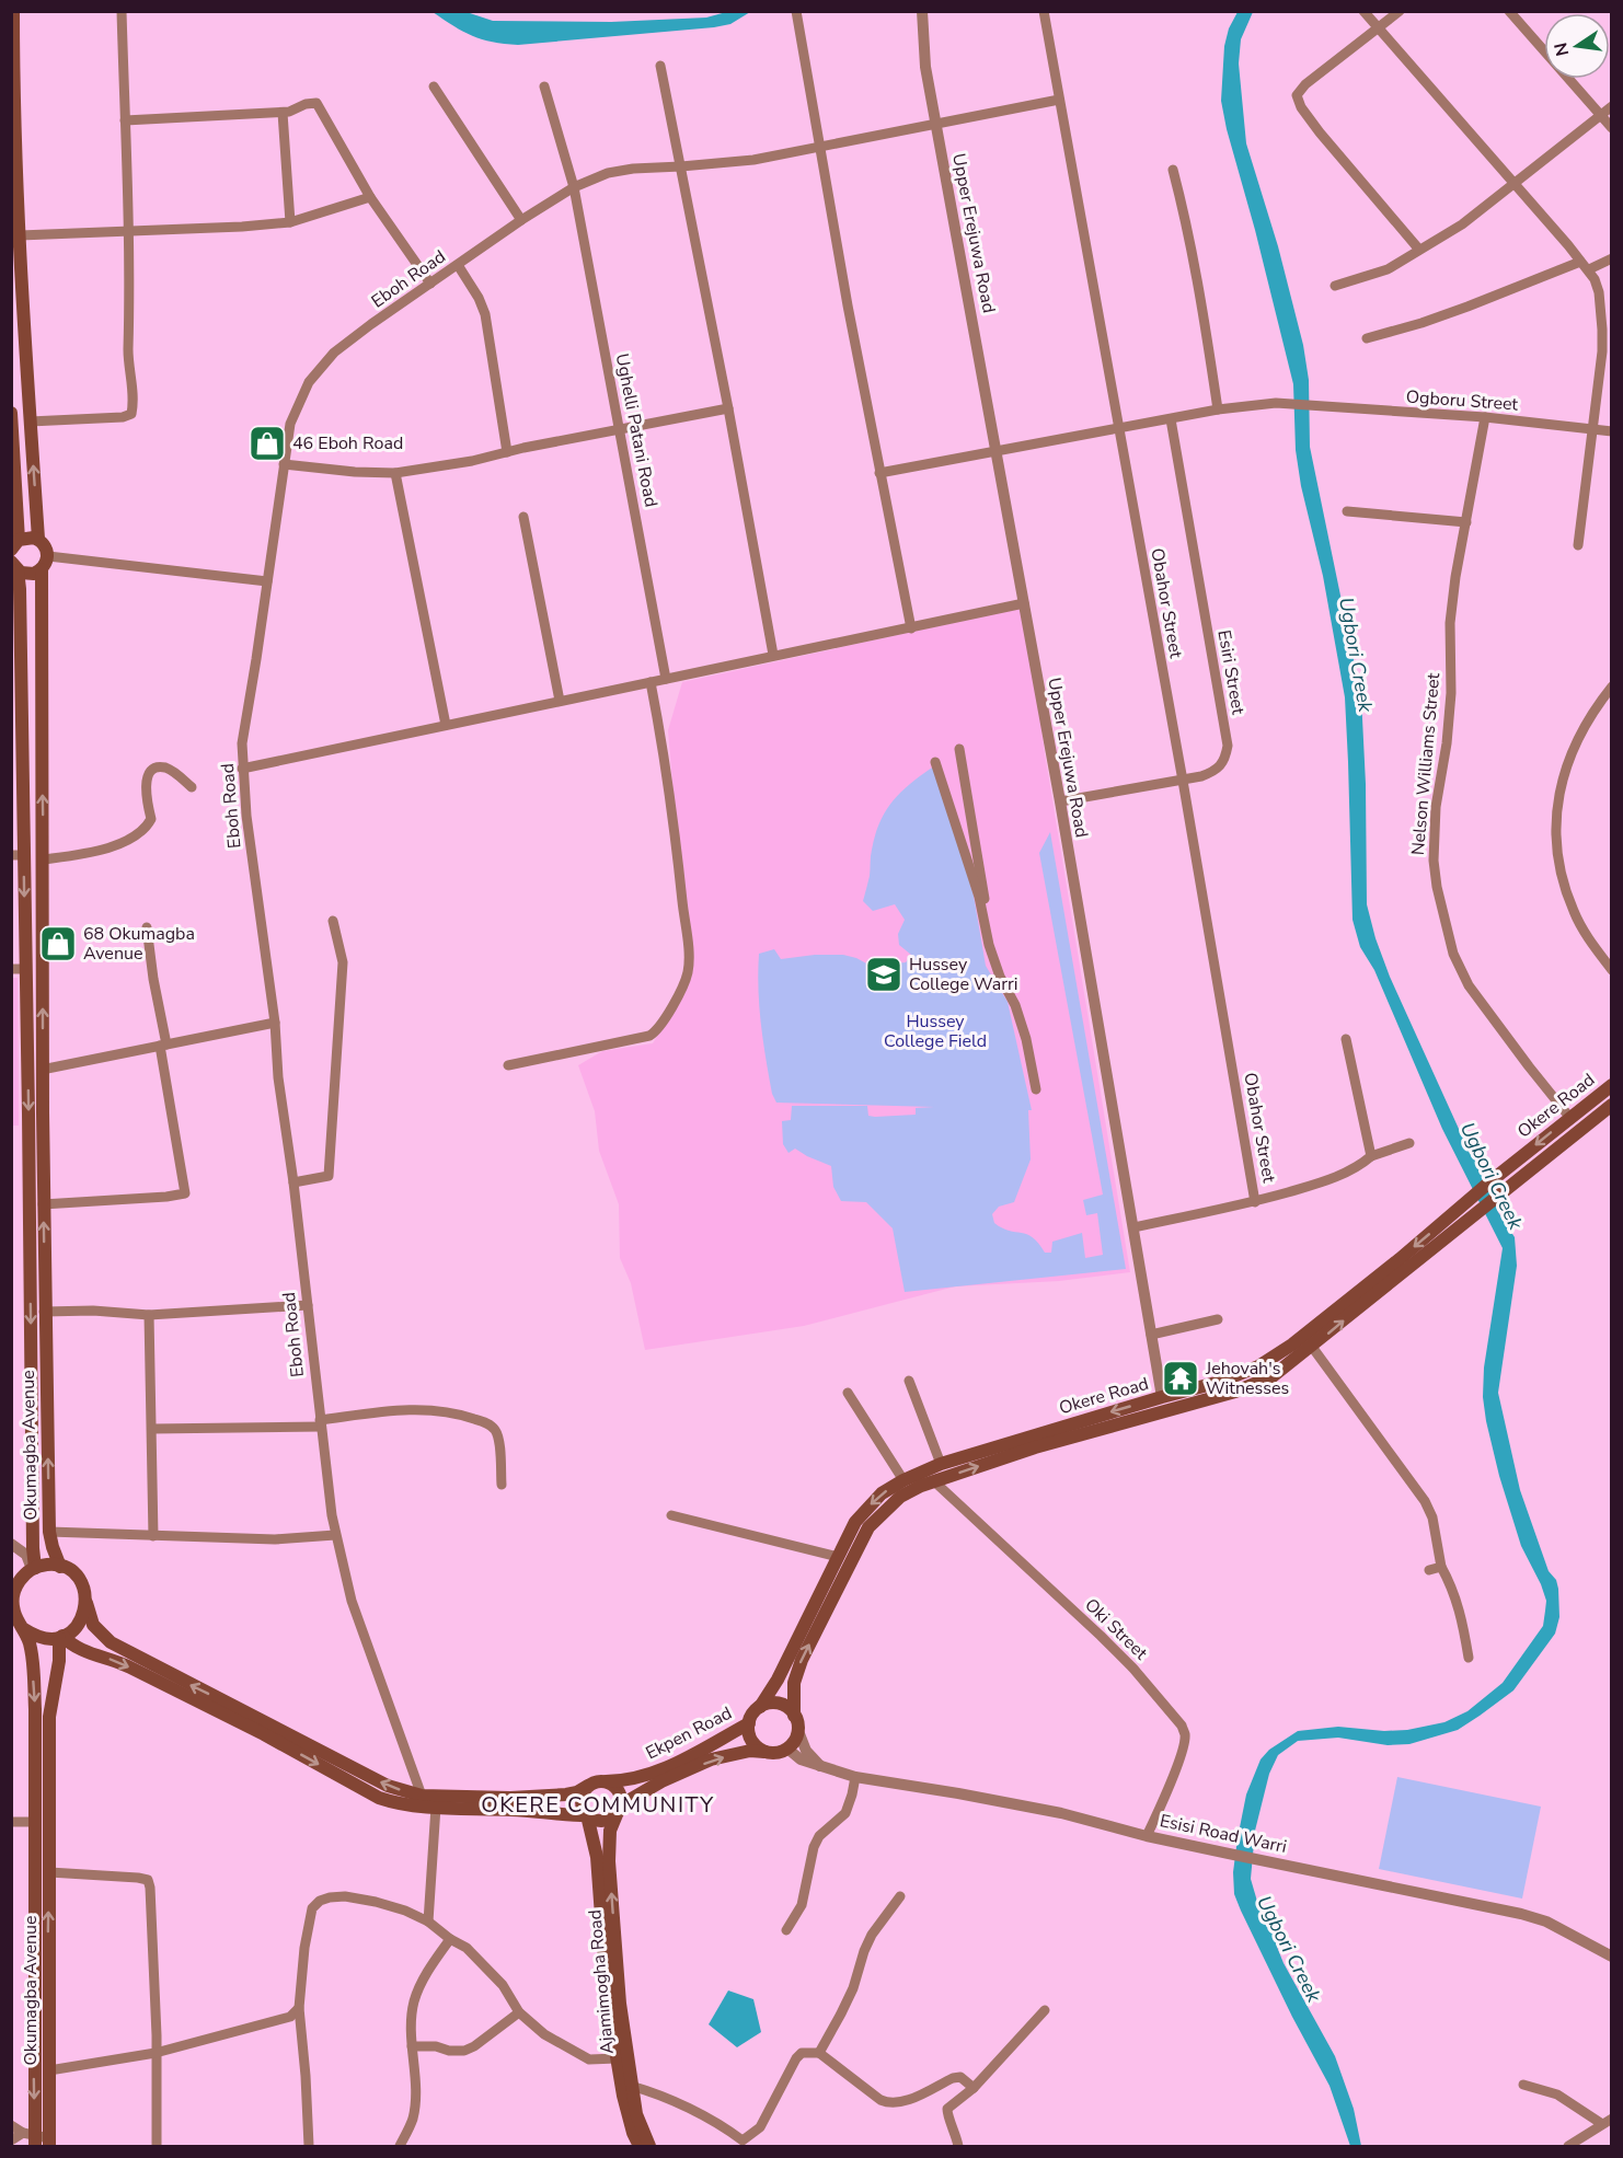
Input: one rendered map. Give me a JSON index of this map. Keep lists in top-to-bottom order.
{
  "streets": {
    "main road": [
      "Okere Road",
      "Okumagba Avenue",
      "Ekpen Road",
      "Ajamimogha Road"
    ],
    "street": [
      "Upper Erejuwa Road",
      "Eboh Road",
      "Ogboru Street",
      "Ughelli Patani Road",
      "Obahor Street",
      "Esiri Street",
      "Nelson Williams Street",
      "Oki Street",
      "Esisi Road Warri"
    ]
  },
  "crossings": [
    ["Upper Erejuwa Road", "Eboh Road"],
    ["Upper Erejuwa Road", "Ogboru Street"],
    ["Upper Erejuwa Road", "Esiri Street"],
    ["Upper Erejuwa Road", "Okere Road"],
    ["Eboh Road", "Ughelli Patani Road"],
    ["Eboh Road", "Obahor Street"],
    ["Ogboru Street", "Obahor Street"],
    ["Ogboru Street", "Esiri Street"],
    ["Ogboru Street", "Nelson Williams Street"],
    ["Obahor Street", "Esiri Street"],
    ["Nelson Williams Street", "Okere Road"],
    ["Okere Road", "Oki Street"],
    ["Okere Road", "Ekpen Road"],
    ["Okere Road", "Esisi Road Warri"],
    ["Oki Street", "Esisi Road Warri"],
    ["Ekpen Road", "Esisi Road Warri"],
    ["Ekpen Road", "Ajamimogha Road"]
  ],
  "districts": ["OKERE COMMUNITY"],
  "water": ["Ugbori Creek"],
  "parks": ["Hussey College Field"],
  "places": {
    "shop": ["46 Eboh Road", "68 Okumagba Avenue"],
    "school or university": ["Hussey College Warri"],
    "temple": ["Jehovah's Witnesses"]
  },
  "north": "left"
}
